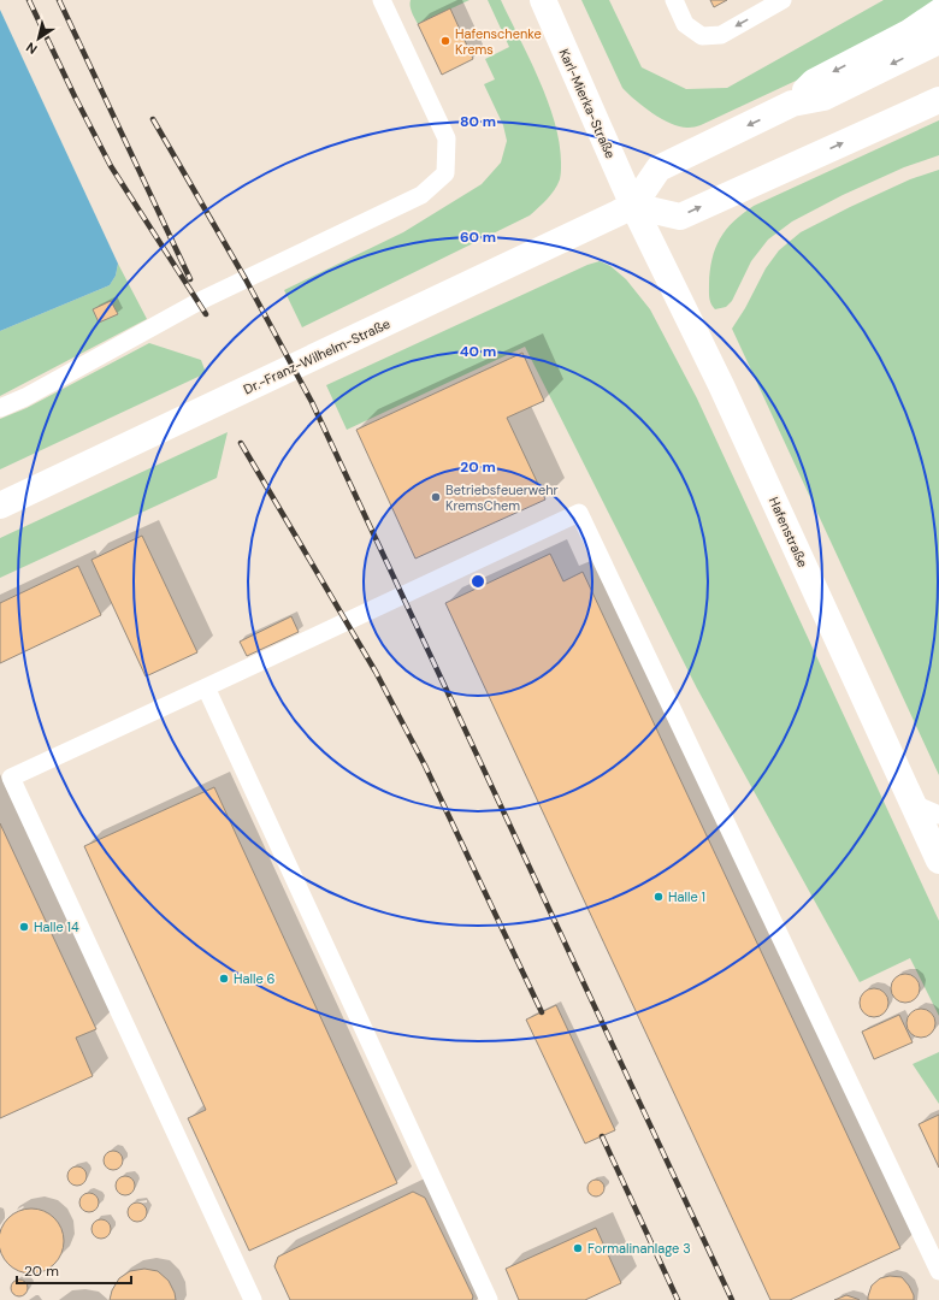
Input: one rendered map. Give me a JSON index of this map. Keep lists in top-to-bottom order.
{
  "streets": {
    "main road": ["Karl-Mierka-Straße", "Dr.-Franz-Wilhelm-Straße", "Hafenstraße"]
  },
  "crossings": [
    ["Karl-Mierka-Straße", "Dr.-Franz-Wilhelm-Straße"],
    ["Karl-Mierka-Straße", "Hafenstraße"],
    ["Dr.-Franz-Wilhelm-Straße", "Hafenstraße"]
  ],
  "places": [
    "Hafenschenke Krems",
    "Betriebsfeuerwehr KremsChem",
    "Halle 1",
    "Halle 14",
    "Halle 6",
    "Formalinanlage 3"
  ],
  "scale_bar": "20 m",
  "north": "bottom left",
  "rings": [
    "80 m",
    "60 m",
    "40 m",
    "20 m"
  ]
}
